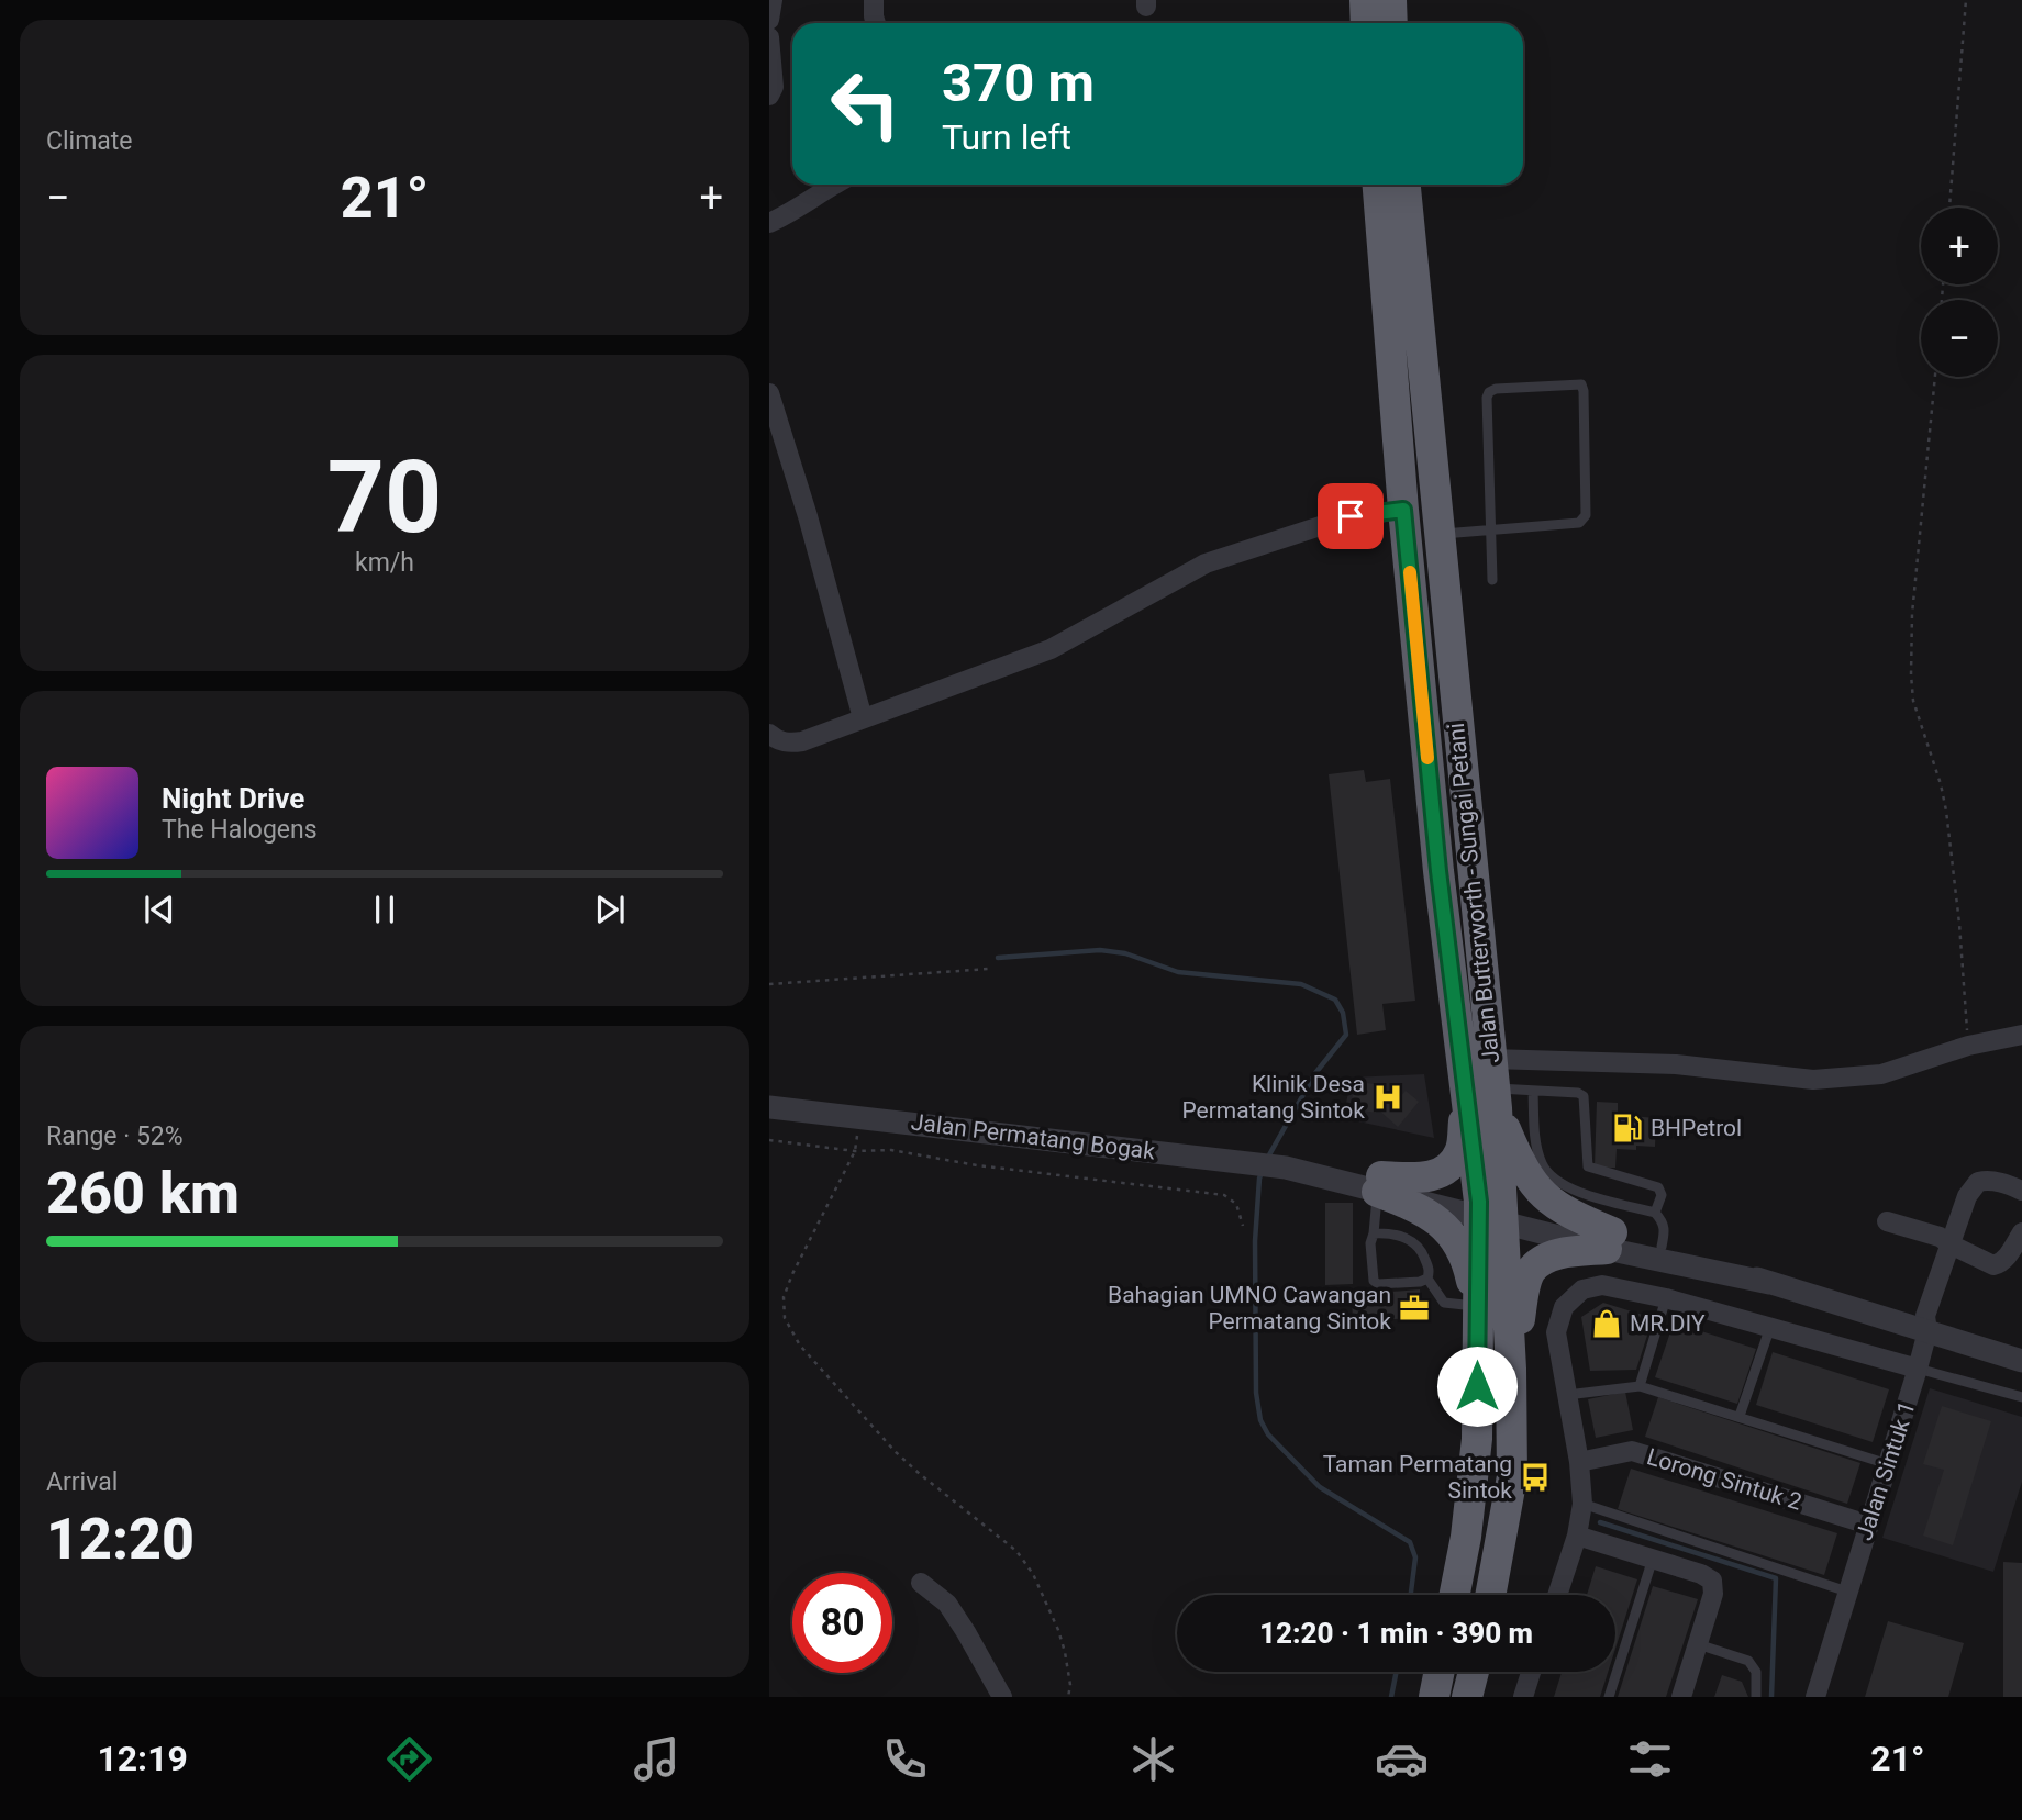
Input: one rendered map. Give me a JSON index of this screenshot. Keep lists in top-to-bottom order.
{
  "streets": {
    "highway": ["Jalan Butterworth - Sungai Petani"],
    "street": ["Jalan Permatang Bogak", "Jalan Sintuk 1", "Lorong Sintuk 2"]
  },
  "crossings": [
    ["Jalan Butterworth - Sungai Petani", "Jalan Permatang Bogak"],
    ["Jalan Sintuk 1", "Lorong Sintuk 2"]
  ],
  "places": {
    "hospital": ["Klinik Desa Permatang Sintok"],
    "fuel station": ["BHPetrol"],
    "office": ["Bahagian UMNO Cawangan Permatang Sintok"],
    "shop": ["MR.DIY"],
    "bus stop": ["Taman Permatang Sintok"]
  },
  "page": {
    "tile": [
      "Climate",
      ["70", "km/h"],
      ["Range · 52%", "260 km"],
      ["Arrival", "12:20"]
    ],
    "turn": ["370 m", "Turn left"],
    "heat": ["−", "21°", "+"],
    "map_buttons": ["+", "−"],
    "song": ["Night Drive", "The Halogens"],
    "limit": "80",
    "trip": "12:20 · 1 min · 390 m",
    "tabs": ["12:19", "21°"]
  }
}
